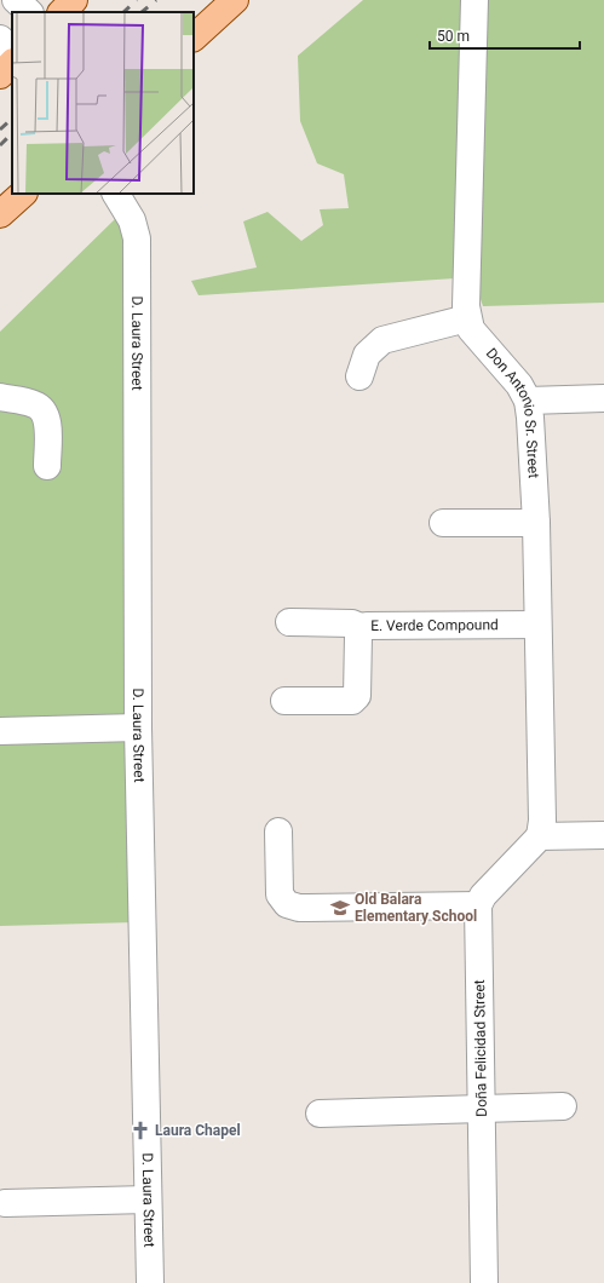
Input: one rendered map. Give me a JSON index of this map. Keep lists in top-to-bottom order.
{
  "streets": {
    "street": [
      "D. Laura Street",
      "Don Antonio Sr. Street",
      "E. Verde Compound",
      "Doña Felicidad Street"
    ]
  },
  "crossings": [
    ["Don Antonio Sr. Street", "E. Verde Compound"]
  ],
  "places": {
    "school or university": ["Old Balara Elementary School"],
    "church": ["Laura Chapel"]
  },
  "scale_bar": "50 m"
}
